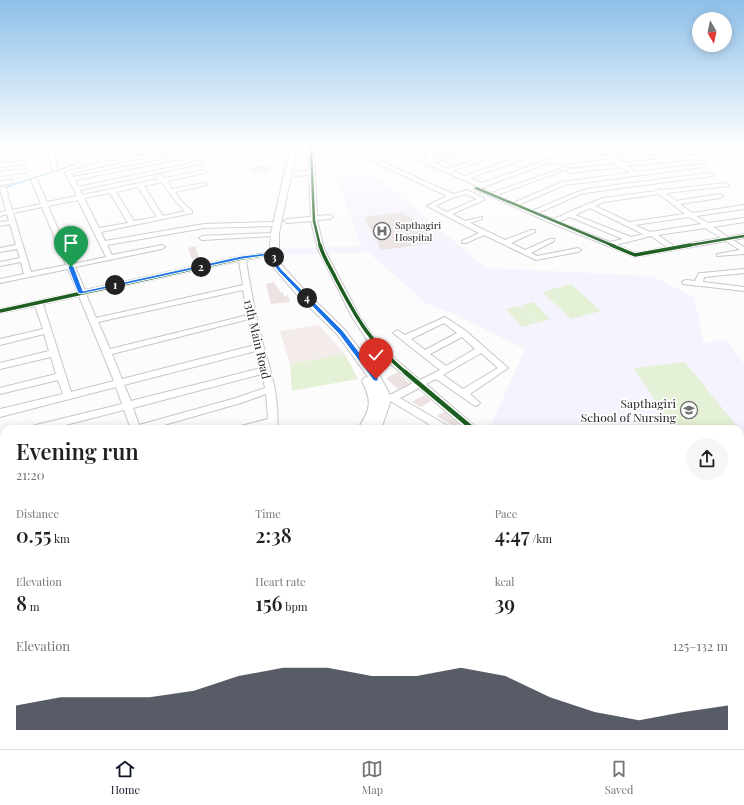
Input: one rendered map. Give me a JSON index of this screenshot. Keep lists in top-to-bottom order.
{
  "streets": {
    "street": ["13th Main Road"]
  },
  "places": {
    "hospital": ["Sapthagiri Hospital"],
    "school or university": ["Sapthagiri School of Nursing"]
  },
  "north": "bottom",
  "page": {
    "pins": [
      "3",
      "2",
      "1",
      "4"
    ],
    "heading": ["Evening run", "21:20"],
    "stats": [
      ["Distance", "0.55 km"],
      ["Time", "2:38"],
      ["Pace", "4:47 /km"],
      ["Elevation", "8 m"],
      ["Heart rate", "156 bpm"],
      ["kcal", "39"]
    ],
    "chart": ["Elevation", "125–132 m"],
    "tabs": ["Home", "Map", "Saved"]
  }
}
